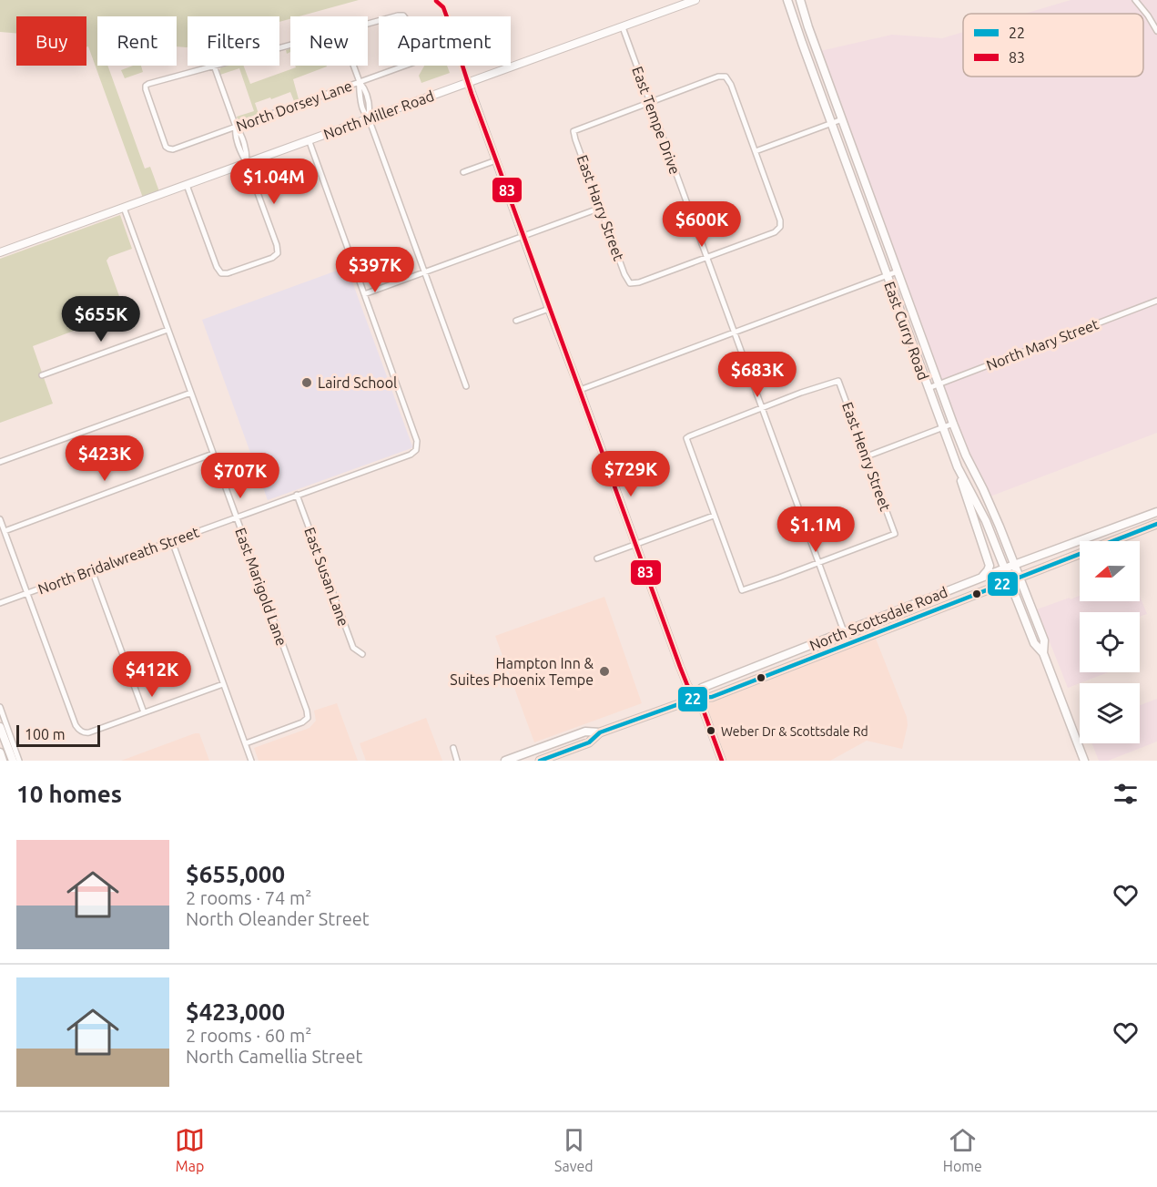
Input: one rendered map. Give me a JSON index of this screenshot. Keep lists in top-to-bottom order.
{
  "streets": {
    "main road": ["East Curry Road", "North Scottsdale Road"],
    "street": [
      "North Dorsey Lane",
      "North Miller Road",
      "East Tempe Drive",
      "East Harry Street",
      "North Mary Street",
      "East Henry Street",
      "North Bridalwreath Street",
      "East Susan Lane",
      "East Marigold Lane"
    ]
  },
  "crossings": [
    ["North Miller Road", "East Tempe Drive"],
    ["North Miller Road", "East Marigold Lane"],
    ["East Tempe Drive", "East Harry Street"],
    ["East Tempe Drive", "East Henry Street"],
    ["East Tempe Drive", "North Scottsdale Road"],
    ["East Curry Road", "North Mary Street"],
    ["East Curry Road", "North Scottsdale Road"],
    ["North Bridalwreath Street", "East Susan Lane"],
    ["North Bridalwreath Street", "East Marigold Lane"]
  ],
  "places": ["Laird School", "Hampton Inn & Suites Phoenix Tempe", "Weber Dr & Scottsdale Rd"],
  "lines": ["transit line 83", "transit line 22"],
  "legend": ["22", "83"],
  "scale_bar": "100 m",
  "north": "left",
  "page": {
    "chip": [
      "Buy",
      "Rent",
      "Filters",
      "New",
      "Apartment"
    ],
    "price": [
      "$1.04M",
      "$600K",
      "$397K",
      "$655K",
      "$683K",
      "$423K",
      "$729K",
      "$707K",
      "$1.1M",
      "$412K"
    ],
    "scale": "100 m",
    "heading": "10 homes",
    "list": [
      {
        "name": "$655,000",
        "note": "2 rooms · 74 m² · North Oleander Street"
      },
      {
        "name": "$423,000",
        "note": "2 rooms · 60 m² · North Camellia Street"
      }
    ],
    "tabs": ["Map", "Saved", "Home"]
  }
}
